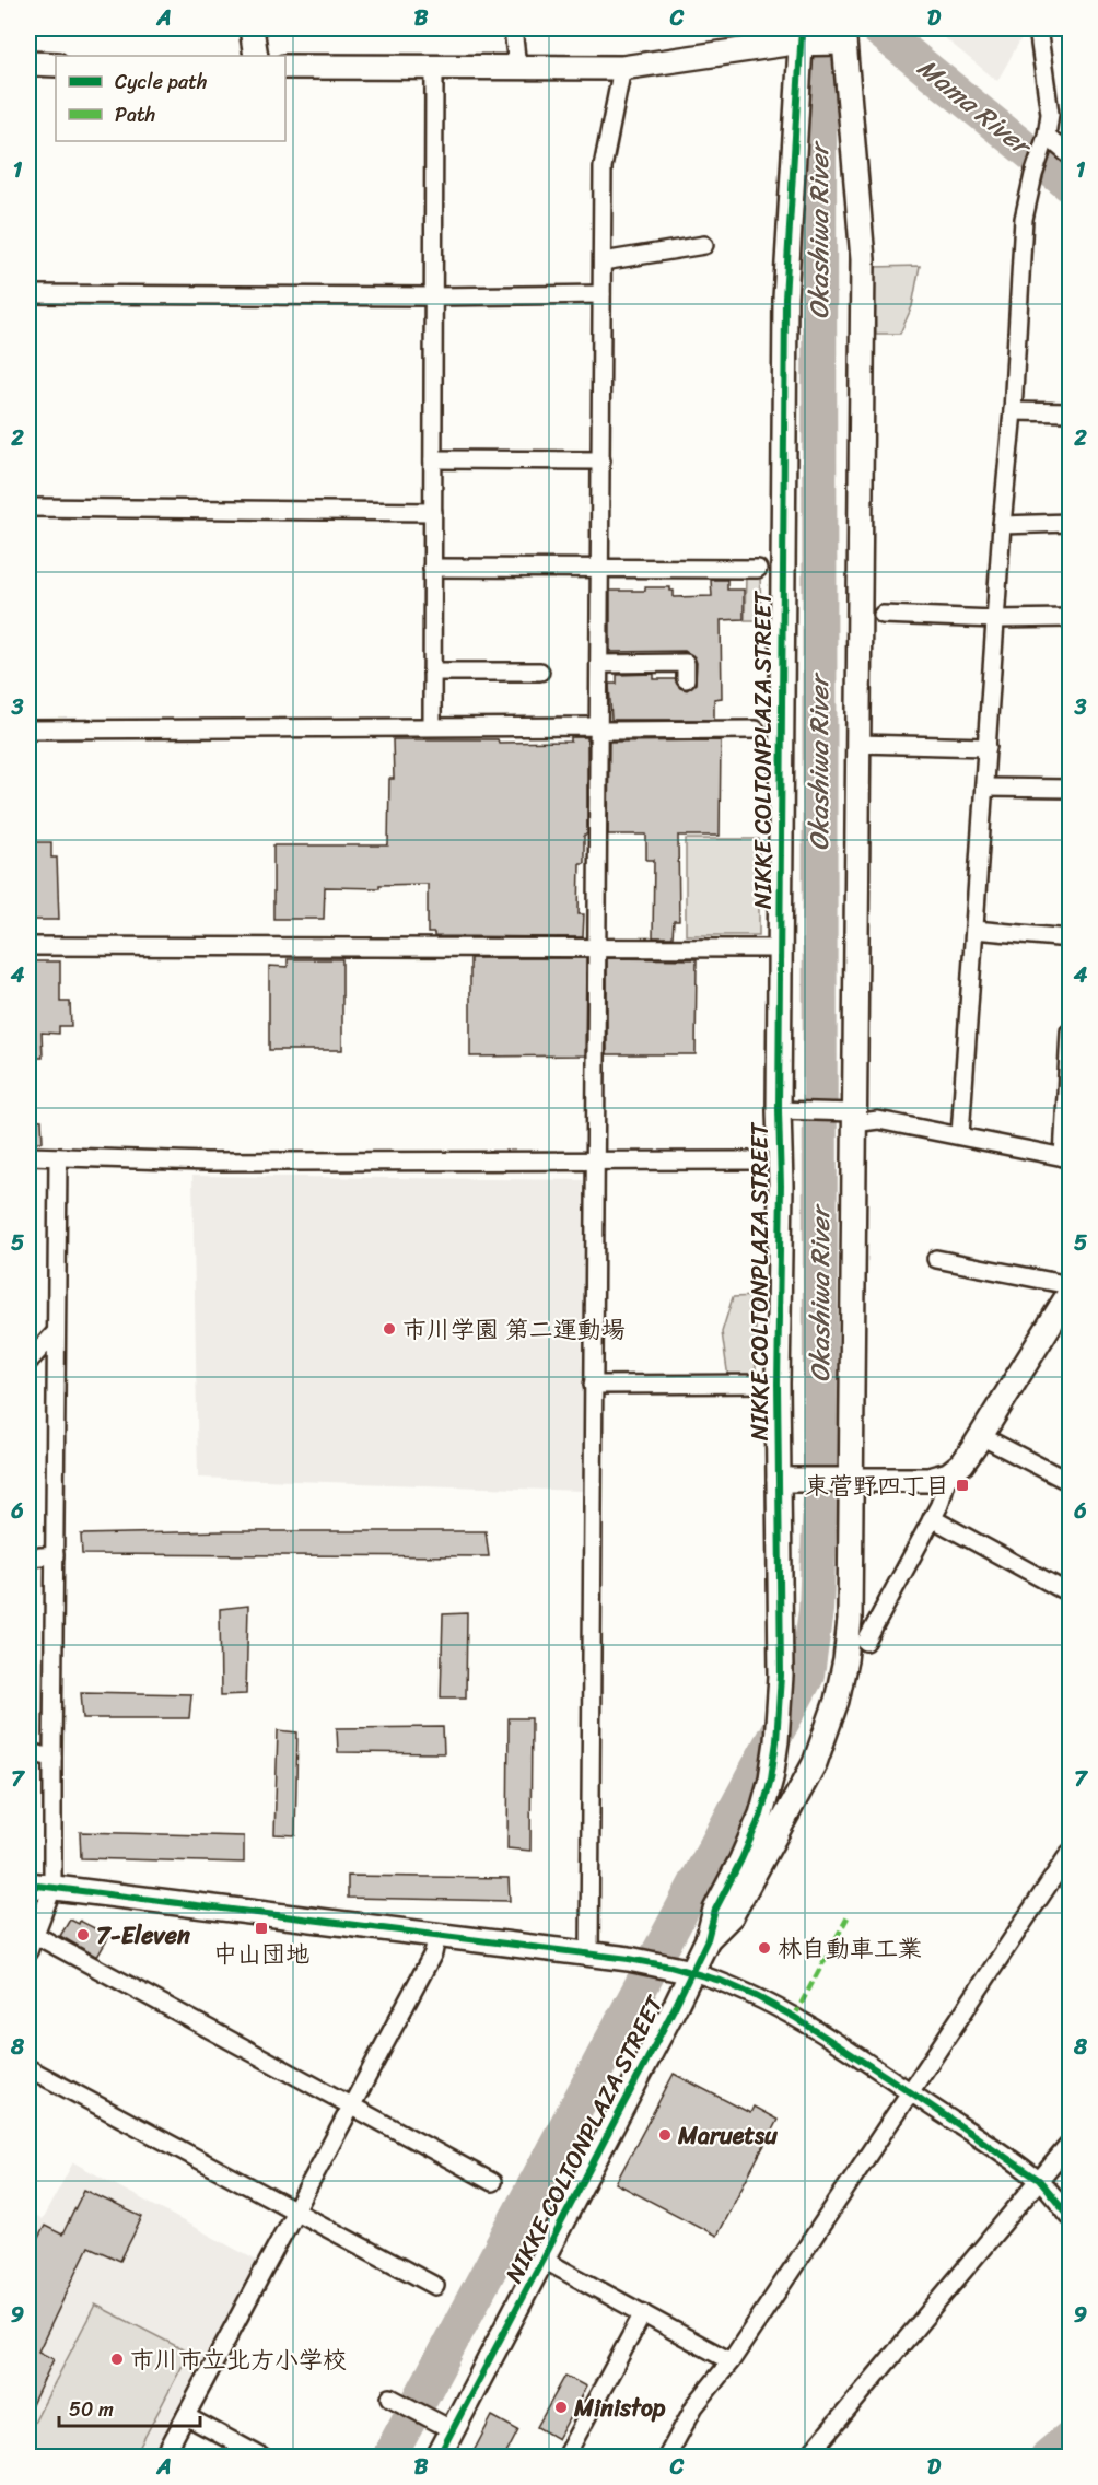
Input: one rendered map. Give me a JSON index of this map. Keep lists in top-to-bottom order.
{
  "streets": {
    "street": ["NIKKE COLTONPLAZA STREET"]
  },
  "water": ["Mama River", "Okashiwa River"],
  "places": {
    "other": [
      "市川学園 第二運動場",
      "7-Eleven",
      "林自動車工業",
      "Maruetsu",
      "市川市立北方小学校",
      "Ministop"
    ],
    "transit": ["東菅野四丁目", "中山団地"]
  },
  "legend": ["Cycle path", "Path"],
  "scale_bar": "50 m",
  "grid": {
    "columns": [
      "A",
      "B",
      "C",
      "D"
    ],
    "rows": [
      "1",
      "2",
      "3",
      "4",
      "5",
      "6",
      "7",
      "8",
      "9"
    ]
  }
}
